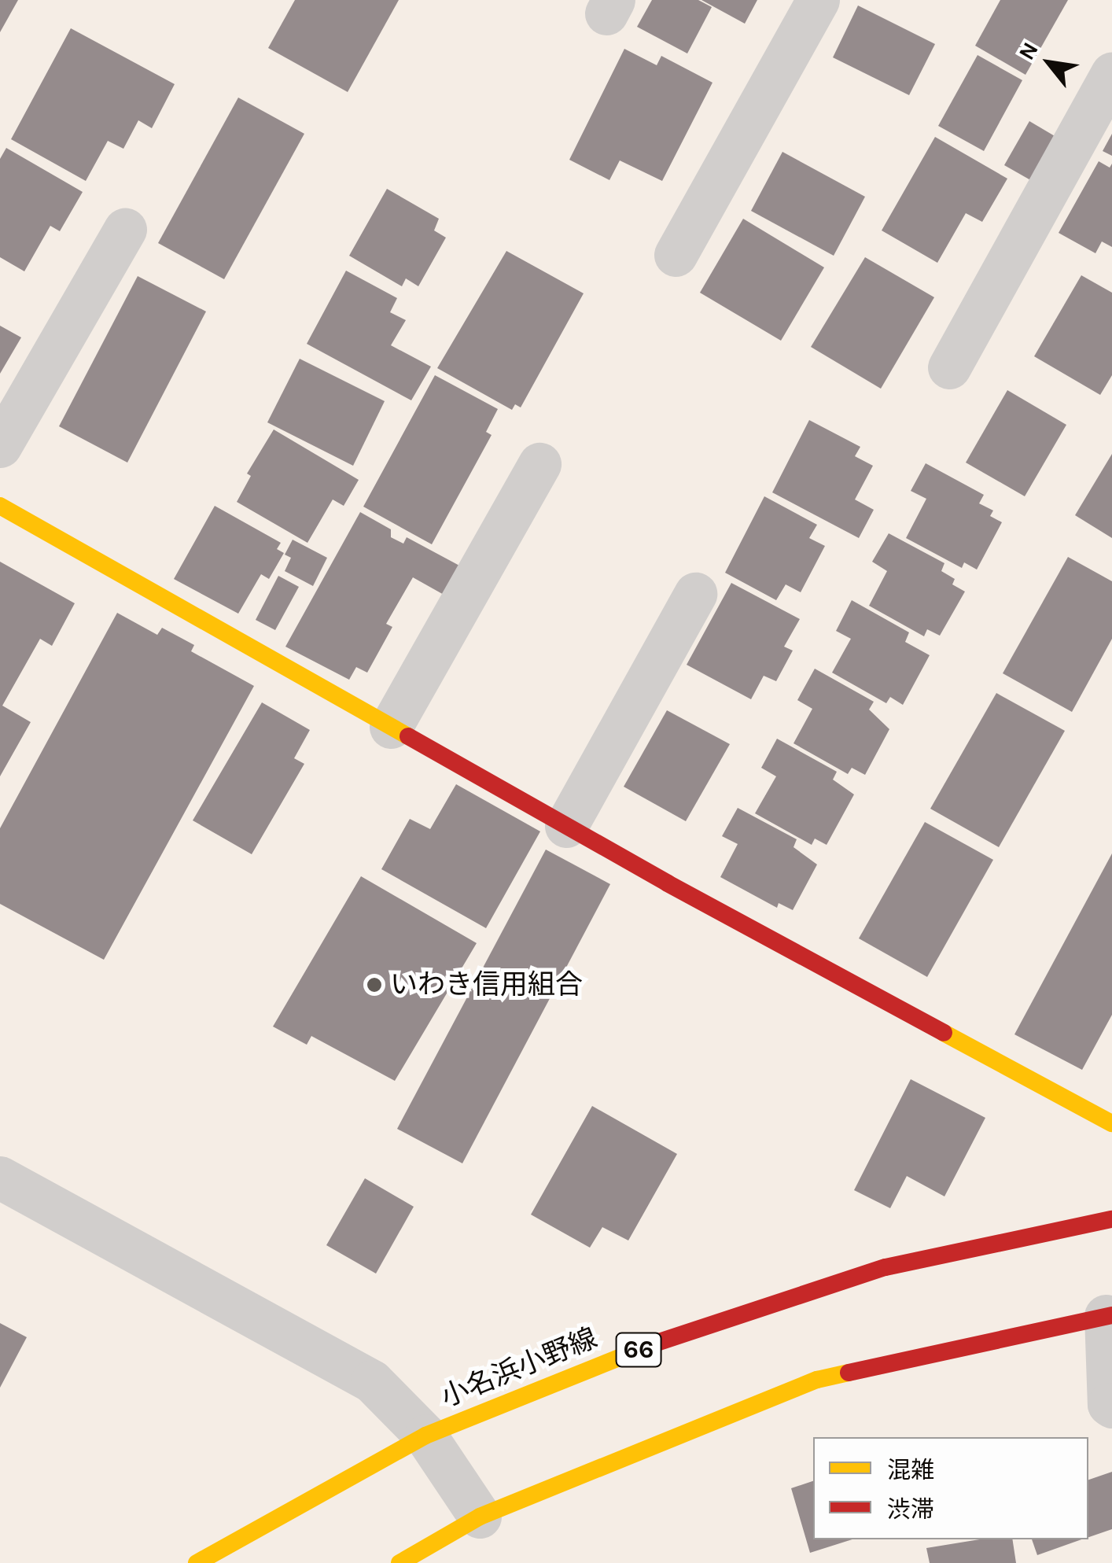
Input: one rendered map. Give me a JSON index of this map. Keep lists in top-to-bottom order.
{
  "streets": {
    "main road": ["66", "小名浜小野線"]
  },
  "places": ["いわき信用組合"],
  "legend": ["混雑", "渋滞"],
  "north": "top left"
}
